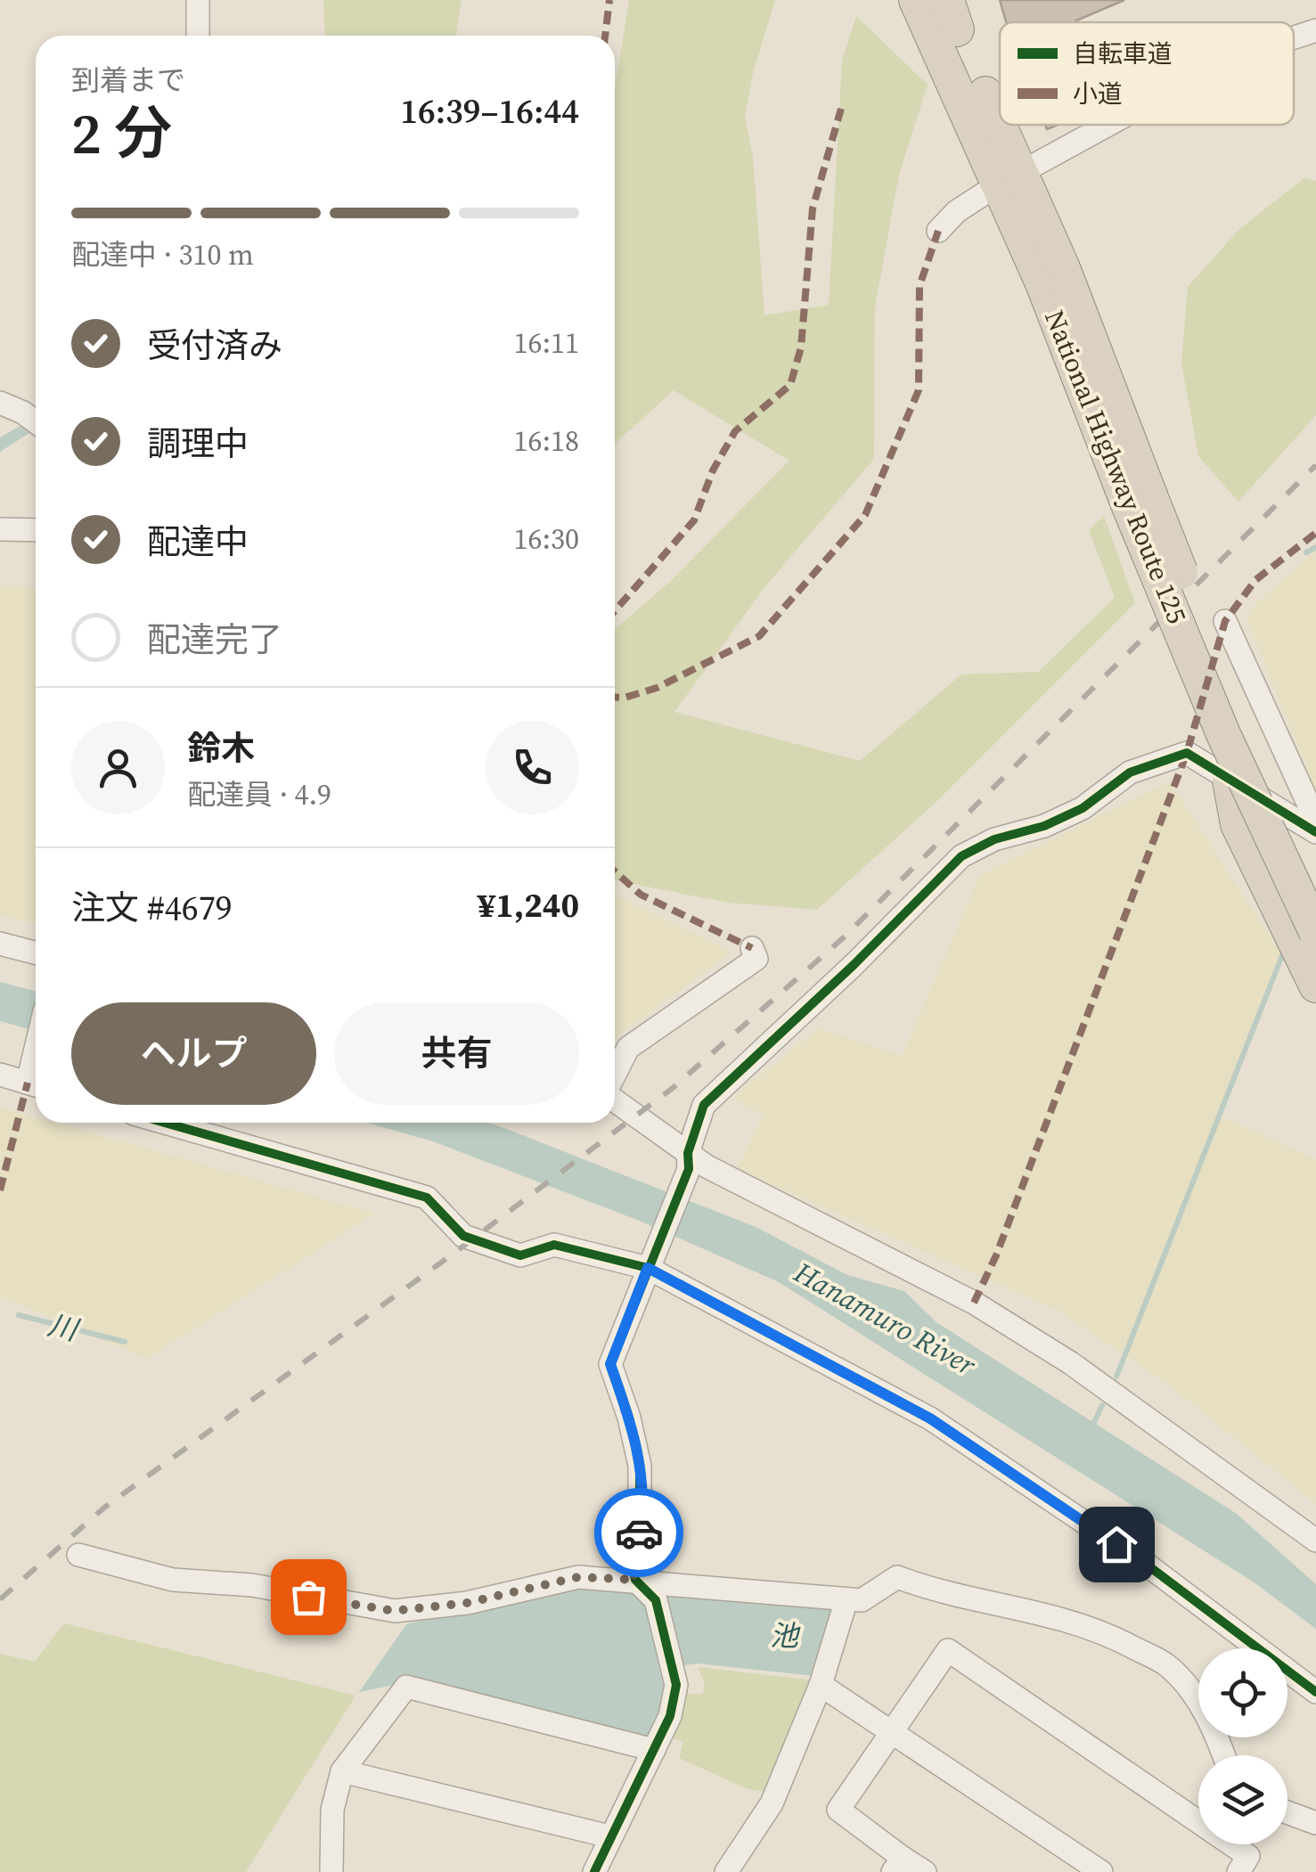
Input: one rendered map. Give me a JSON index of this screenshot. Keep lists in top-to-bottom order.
{
  "streets": {
    "highway": ["National Highway Route 125"]
  },
  "water": ["Hanamuro River", "川", "池"],
  "legend": ["自転車道", "小道"],
  "page": {
    "heading": ["2 分", "到着まで", "16:39–16:44"],
    "panel": [
      "鈴木",
      "配達員 · 4.9",
      "注文 #4679",
      "¥1,240"
    ],
    "bar": "配達中 · 310 m",
    "list": [
      ["受付済み", "16:11"],
      ["調理中", "16:18"],
      ["配達中", "16:30"],
      "配達完了"
    ],
    "buttons": ["ヘルプ", "共有"]
  }
}
